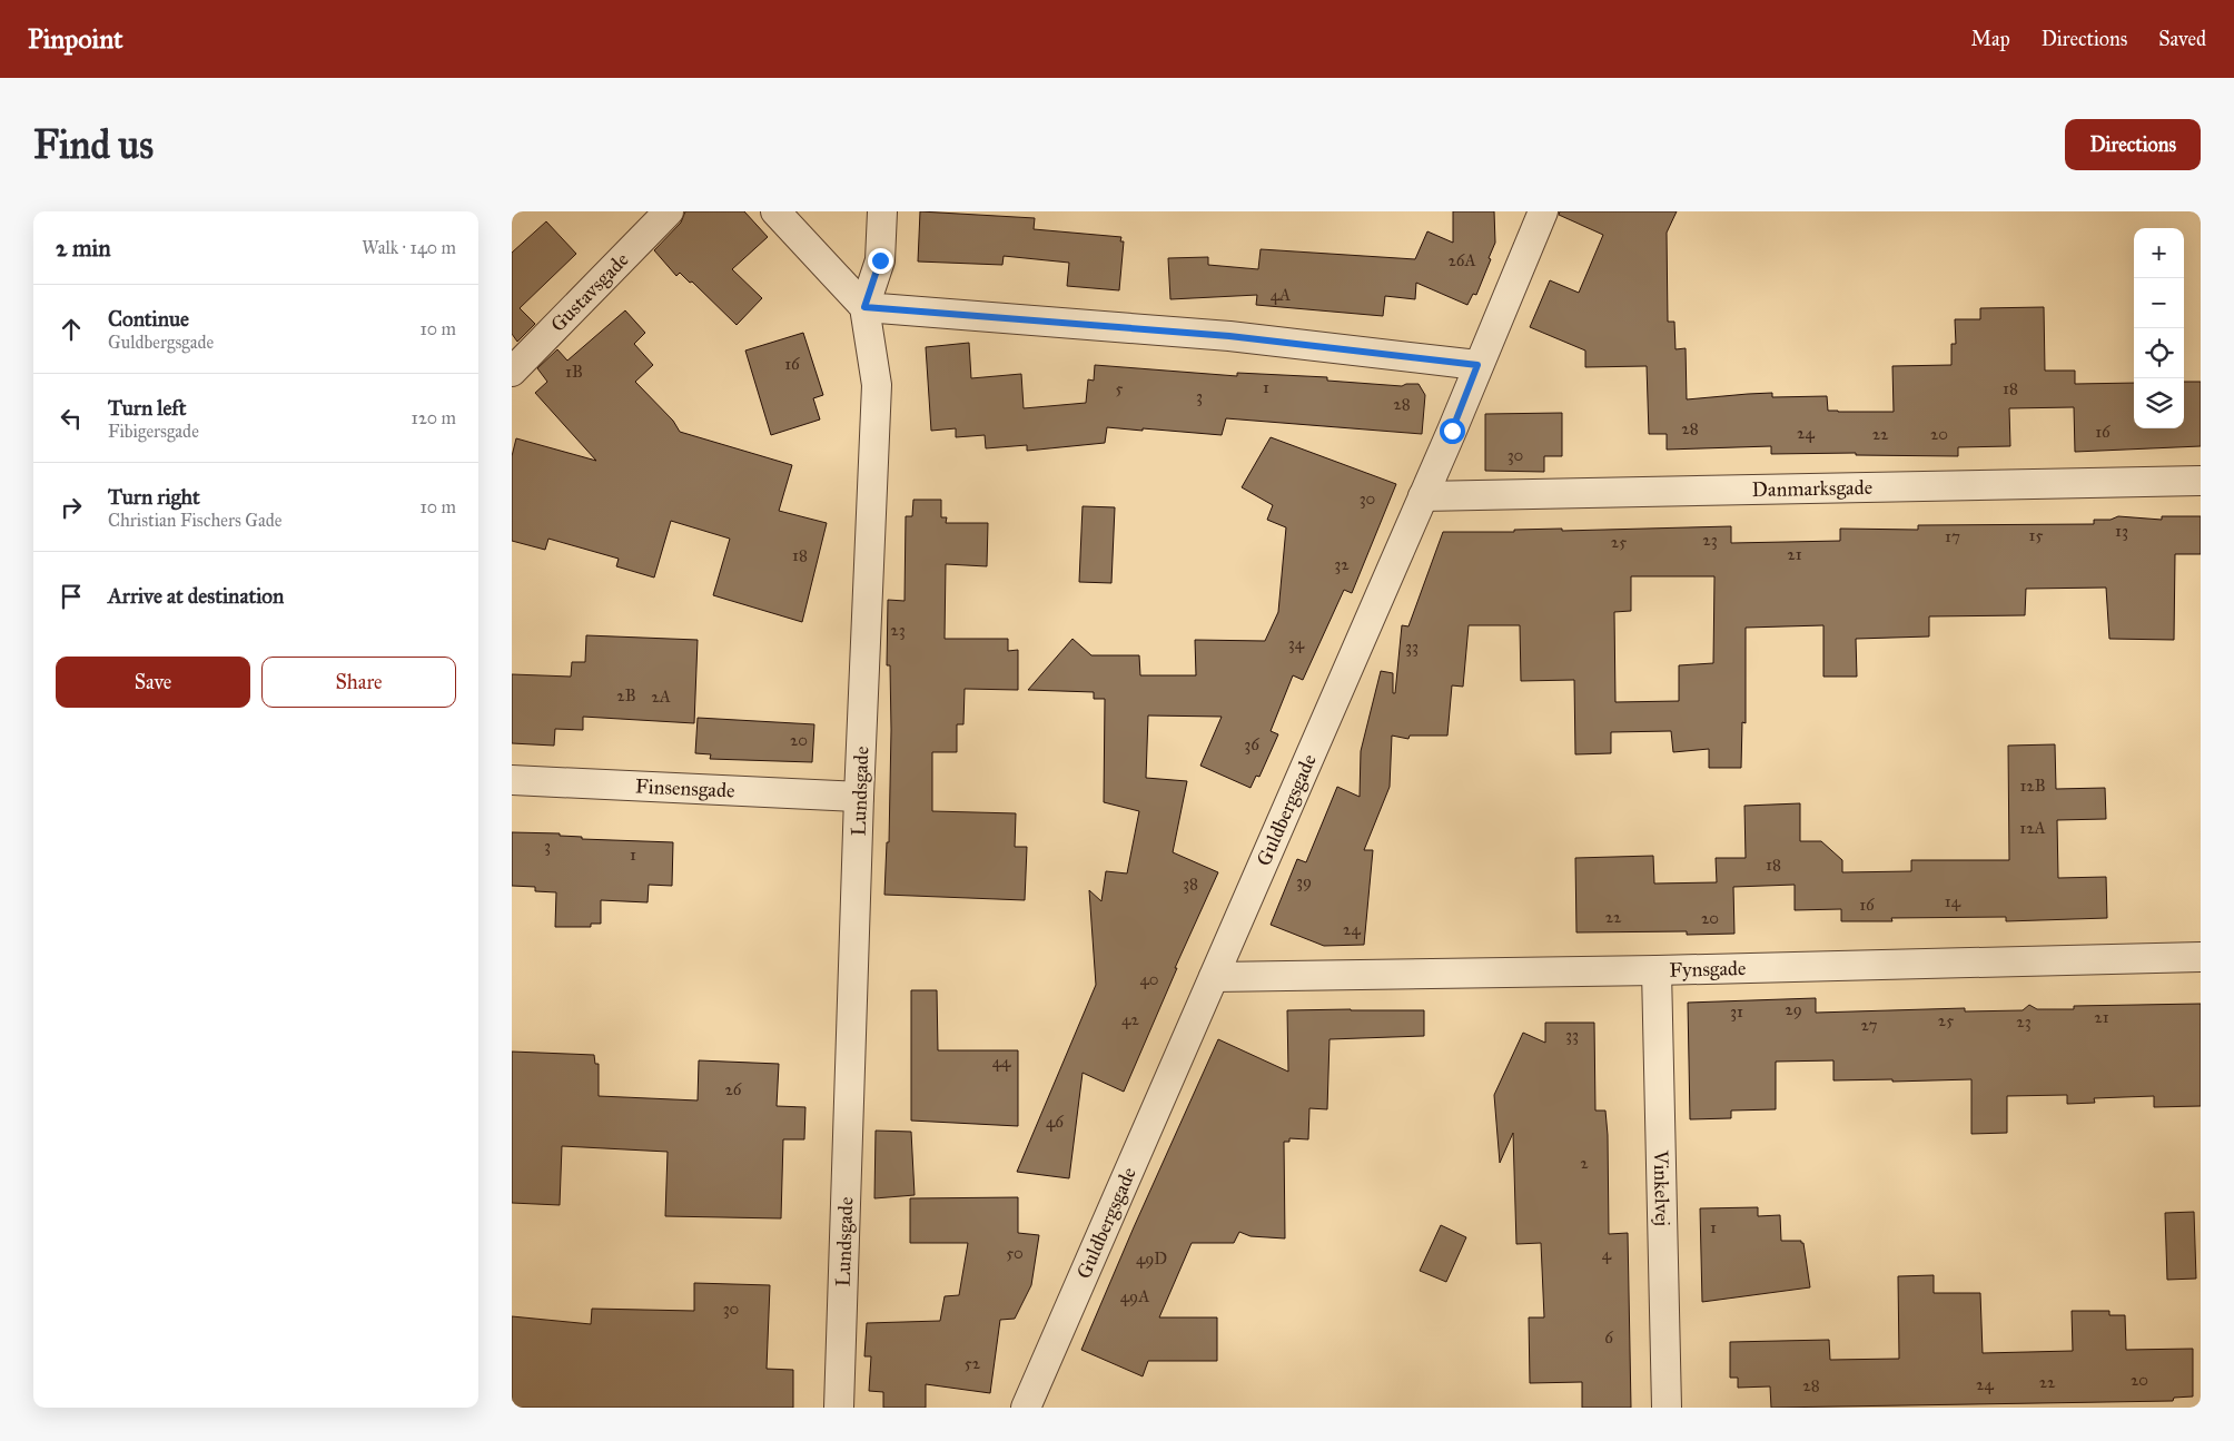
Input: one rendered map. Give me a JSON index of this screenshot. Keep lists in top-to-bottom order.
{
  "streets": {
    "street": [
      "Gustavsgade",
      "Danmarksgade",
      "Finsensgade",
      "Lundsgade",
      "Guldbergsgade",
      "Fynsgade",
      "Vinkelvej"
    ]
  },
  "crossings": [
    ["Danmarksgade", "Guldbergsgade"],
    ["Finsensgade", "Lundsgade"],
    ["Guldbergsgade", "Fynsgade"],
    ["Fynsgade", "Vinkelvej"]
  ],
  "house_numbers": [
    "26A",
    "4A",
    "16",
    "1B",
    "1",
    "5",
    "18",
    "3",
    "28",
    "28",
    "16",
    "24",
    "22",
    "20",
    "30",
    "30",
    "13",
    "15",
    "17",
    "23",
    "25",
    "21",
    "18",
    "32",
    "23",
    "34",
    "33",
    "2B",
    "2A",
    "20",
    "36",
    "12B",
    "12A",
    "3",
    "1",
    "18",
    "39",
    "38",
    "14",
    "16",
    "22",
    "20",
    "24",
    "40",
    "29",
    "31",
    "21",
    "42",
    "25",
    "23",
    "27",
    "33",
    "44",
    "26",
    "46",
    "2",
    "1",
    "50",
    "4",
    "49D",
    "49A",
    "30",
    "6",
    "52",
    "20",
    "22",
    "24",
    "28"
  ],
  "page": {
    "header": "Pinpoint",
    "nav": ["Map", "Directions", "Saved"],
    "buttons": [
      "Directions",
      ["Save", "Share"]
    ],
    "title": "Find us",
    "heading": ["2 min", "Walk · 140 m"],
    "map_buttons": ["+", "−"],
    "list": [
      ["Continue", "Guldbergsgade", "10 m"],
      ["Turn left", "Fibigersgade", "120 m"],
      ["Turn right", "Christian Fischers Gade", "10 m"],
      "Arrive at destination"
    ]
  }
}
